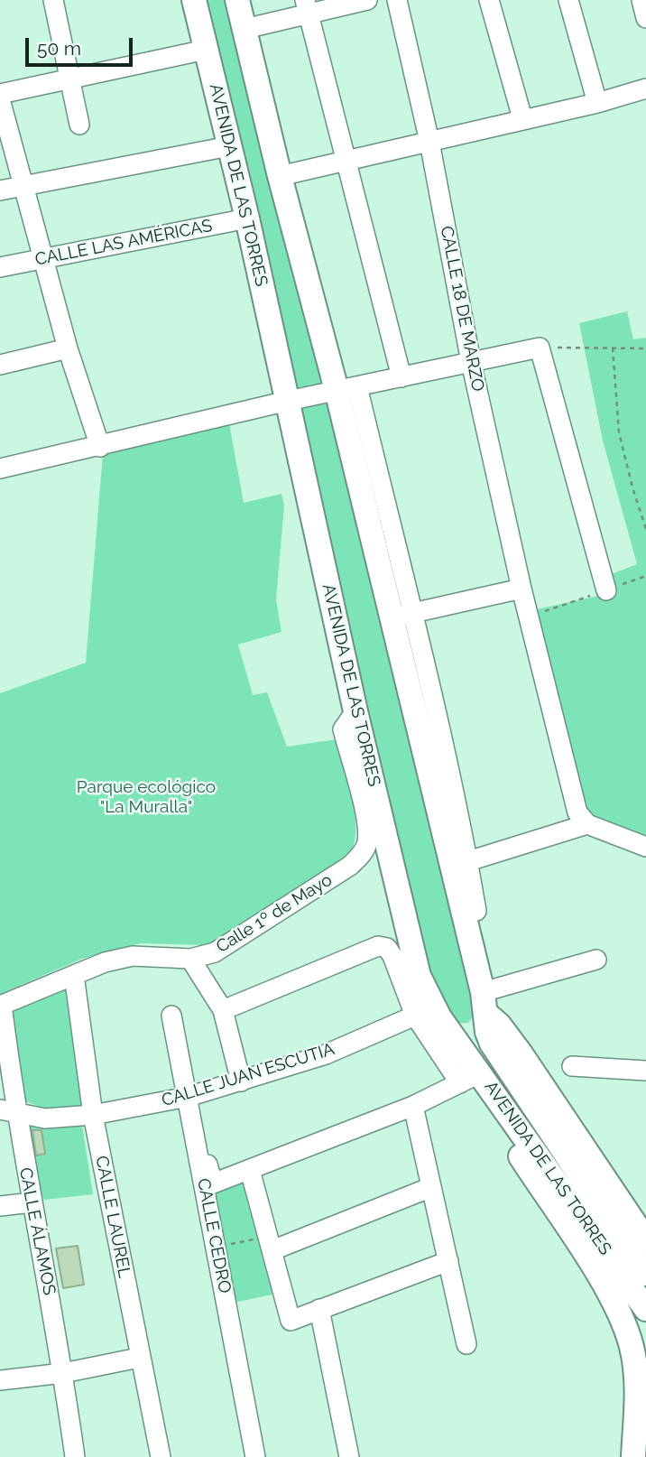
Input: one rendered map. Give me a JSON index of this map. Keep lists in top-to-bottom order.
{
  "streets": {
    "main road": ["AVENIDA DE LAS TORRES"],
    "street": [
      "CALLE LAS AMÉRICAS",
      "CALLE 18 DE MARZO",
      "Calle 1º de Mayo",
      "CALLE JUAN ESCUTIA",
      "CALLE LAUREL",
      "CALLE ÁLAMOS",
      "CALLE CEDRO"
    ]
  },
  "crossings": [
    ["AVENIDA DE LAS TORRES", "CALLE LAS AMÉRICAS"],
    ["AVENIDA DE LAS TORRES", "Calle 1º de Mayo"],
    ["Calle 1º de Mayo", "CALLE LAUREL"],
    ["Calle 1º de Mayo", "CALLE ÁLAMOS"],
    ["CALLE JUAN ESCUTIA", "CALLE LAUREL"],
    ["CALLE JUAN ESCUTIA", "CALLE ÁLAMOS"],
    ["CALLE JUAN ESCUTIA", "CALLE CEDRO"]
  ],
  "parks": ["Parque ecológico \"La Muralla\""],
  "scale_bar": "50 m"
}
